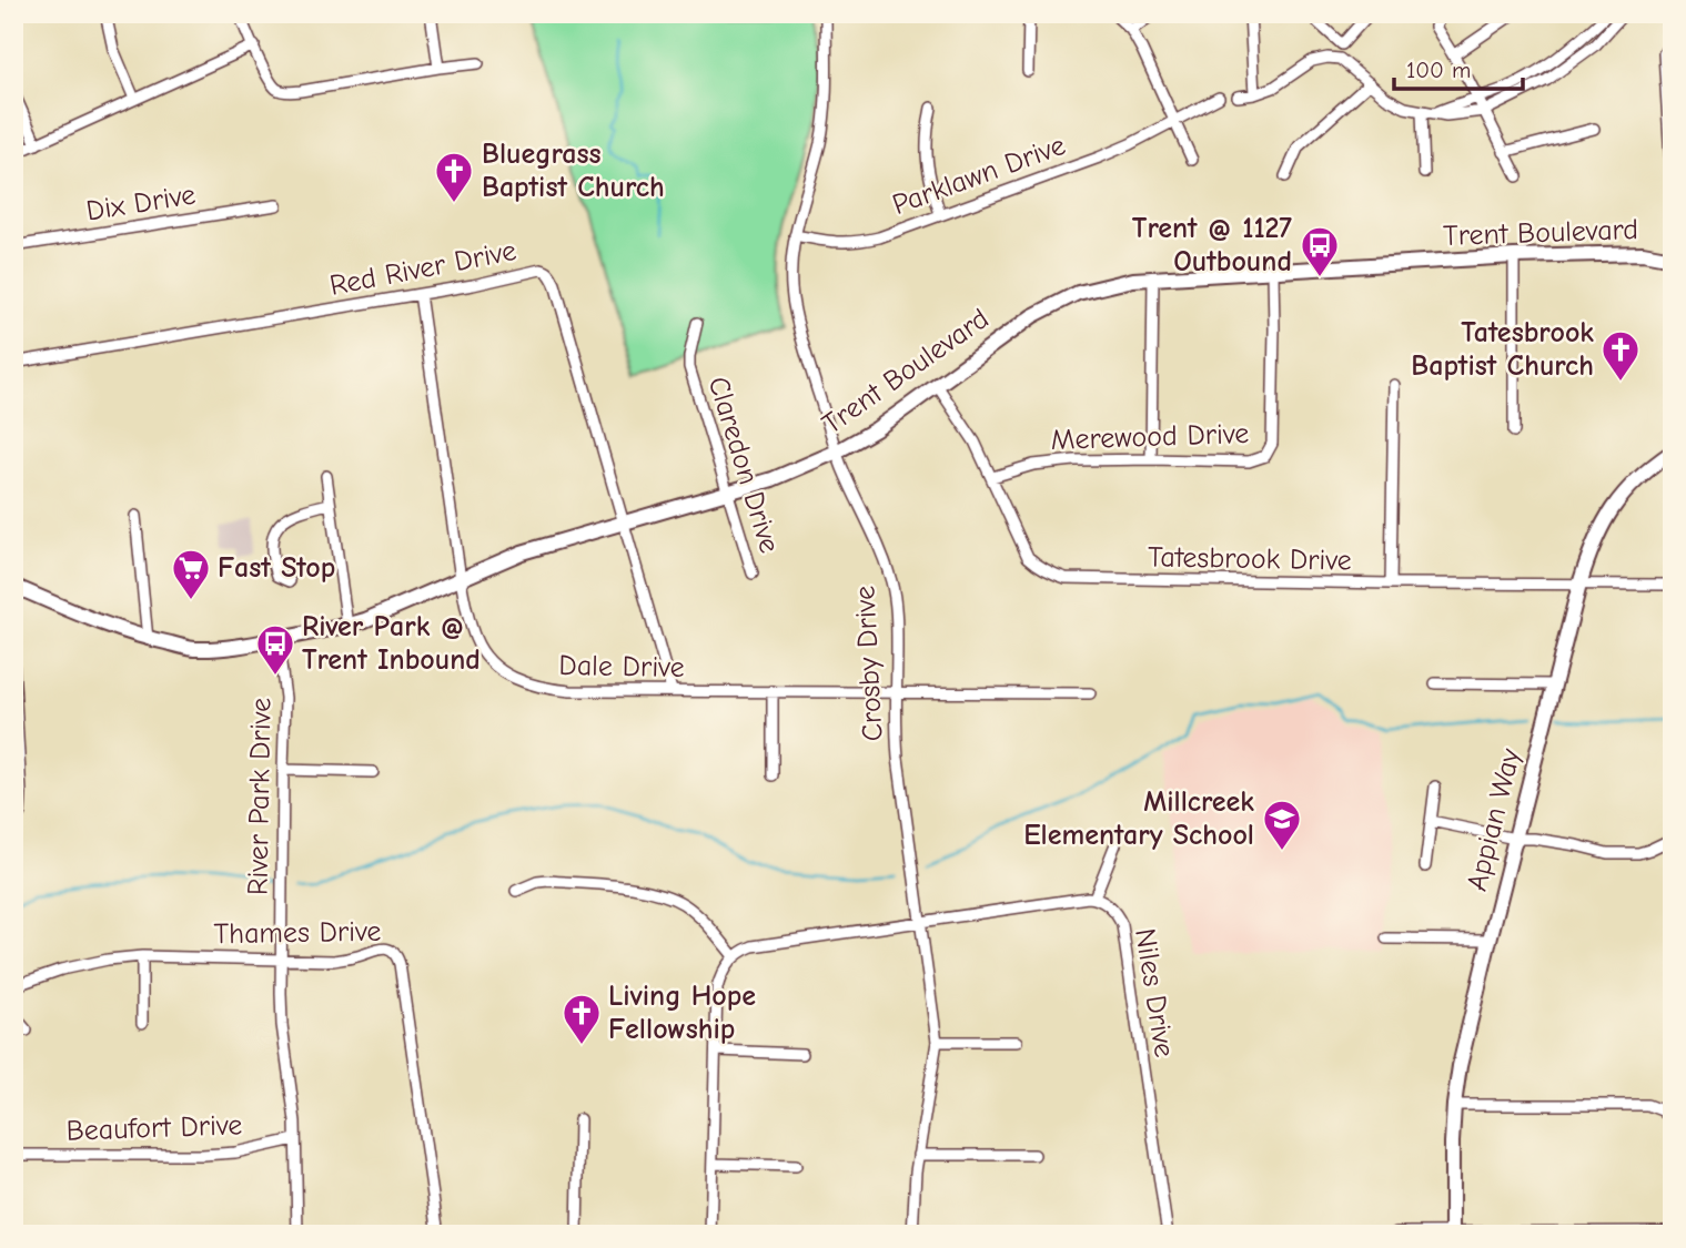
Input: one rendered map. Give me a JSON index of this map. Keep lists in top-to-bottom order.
{
  "streets": {
    "street": [
      "Parklawn Drive",
      "Dix Drive",
      "Trent Boulevard",
      "Red River Drive",
      "Merewood Drive",
      "Claredon Drive",
      "Tatesbrook Drive",
      "Crosby Drive",
      "Dale Drive",
      "River Park Drive",
      "Appian Way",
      "Thames Drive",
      "Niles Drive",
      "Beaufort Drive"
    ]
  },
  "crossings": [
    ["Parklawn Drive", "Crosby Drive"],
    ["Trent Boulevard", "Red River Drive"],
    ["Trent Boulevard", "Merewood Drive"],
    ["Trent Boulevard", "Claredon Drive"],
    ["Trent Boulevard", "Tatesbrook Drive"],
    ["Trent Boulevard", "Crosby Drive"],
    ["Trent Boulevard", "Dale Drive"],
    ["Trent Boulevard", "River Park Drive"],
    ["Red River Drive", "Dale Drive"],
    ["Merewood Drive", "Tatesbrook Drive"],
    ["Tatesbrook Drive", "Appian Way"],
    ["Crosby Drive", "Dale Drive"],
    ["River Park Drive", "Thames Drive"],
    ["River Park Drive", "Beaufort Drive"]
  ],
  "places": {
    "church": ["Bluegrass Baptist Church", "Tatesbrook Baptist Church", "Living Hope Fellowship"],
    "bus stop": ["Trent @ 1127 Outbound", "River Park @ Trent Inbound"],
    "supermarket": ["Fast Stop"],
    "school or university": ["Millcreek Elementary School"]
  },
  "scale_bar": "100 m"
}
